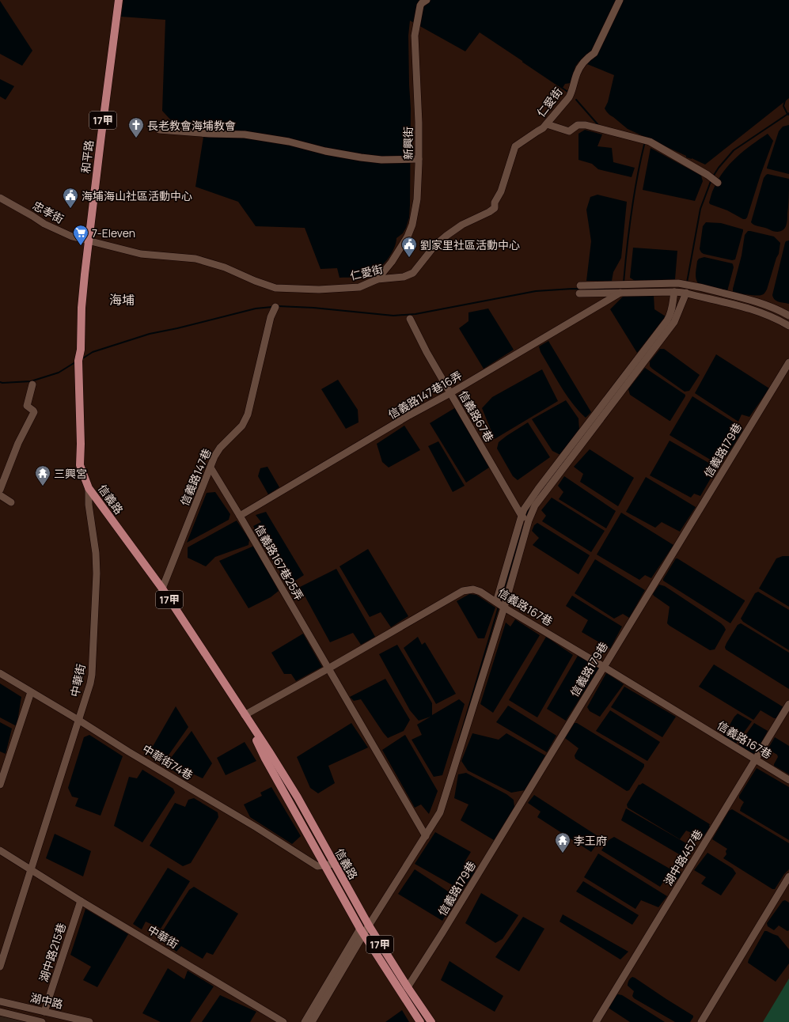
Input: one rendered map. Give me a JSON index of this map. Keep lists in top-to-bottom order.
{
  "streets": {
    "main road": ["17甲", "和平路", "信義路"],
    "street": [
      "仁愛街",
      "新興街",
      "忠孝街",
      "信義路147巷16弄",
      "信義路67巷",
      "信義路179巷",
      "信義路147巷",
      "信義路167巷25弄",
      "信義路167巷",
      "中華街",
      "中華街74巷",
      "湖中路457巷",
      "湖中路215巷",
      "湖中路"
    ]
  },
  "crossings": [
    ["仁愛街", "新興街"],
    ["仁愛街", "和平路"],
    ["仁愛街", "忠孝街"],
    ["仁愛街", "信義路"],
    ["和平路", "忠孝街"],
    ["和平路", "信義路"],
    ["忠孝街", "信義路"],
    ["信義路147巷16弄", "信義路67巷"],
    ["信義路147巷16弄", "信義路167巷25弄"],
    ["信義路179巷", "信義路"],
    ["信義路179巷", "信義路167巷"],
    ["信義路147巷", "信義路"],
    ["信義路147巷", "信義路167巷25弄"],
    ["信義路", "信義路167巷"],
    ["信義路", "中華街"],
    ["信義路", "中華街74巷"],
    ["信義路167巷25弄", "信義路167巷"],
    ["信義路167巷", "湖中路457巷"],
    ["中華街", "中華街74巷"],
    ["中華街", "湖中路215巷"],
    ["湖中路215巷", "湖中路"]
  ],
  "districts": ["海埔"],
  "places": {
    "church": ["長老教會海埔教會"],
    "public building": ["海埔海山社區活動中心", "劉家里社區活動中心"],
    "supermarket": ["7-Eleven"],
    "temple": ["三興宮", "李王府"]
  }
}
